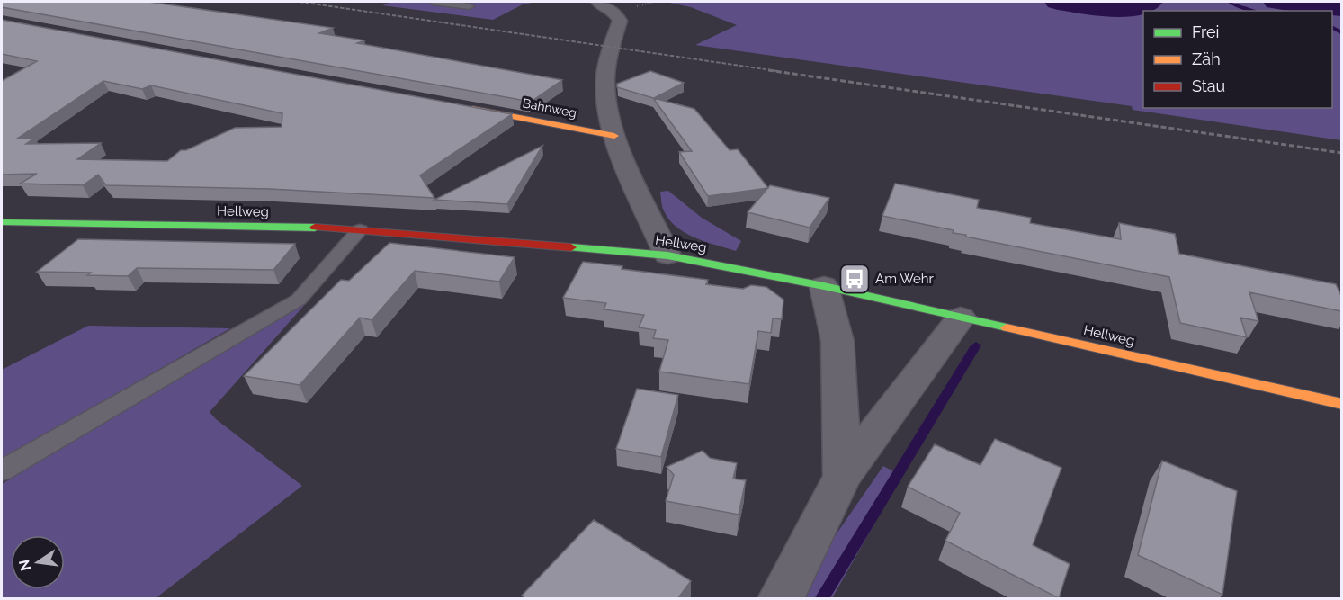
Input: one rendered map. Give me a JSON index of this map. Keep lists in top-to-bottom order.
{
  "streets": {
    "street": ["Bahnweg", "Hellweg"]
  },
  "places": {
    "bus stop": ["Am Wehr"]
  },
  "legend": ["Frei", "Zäh", "Stau"],
  "north": "left"
}
